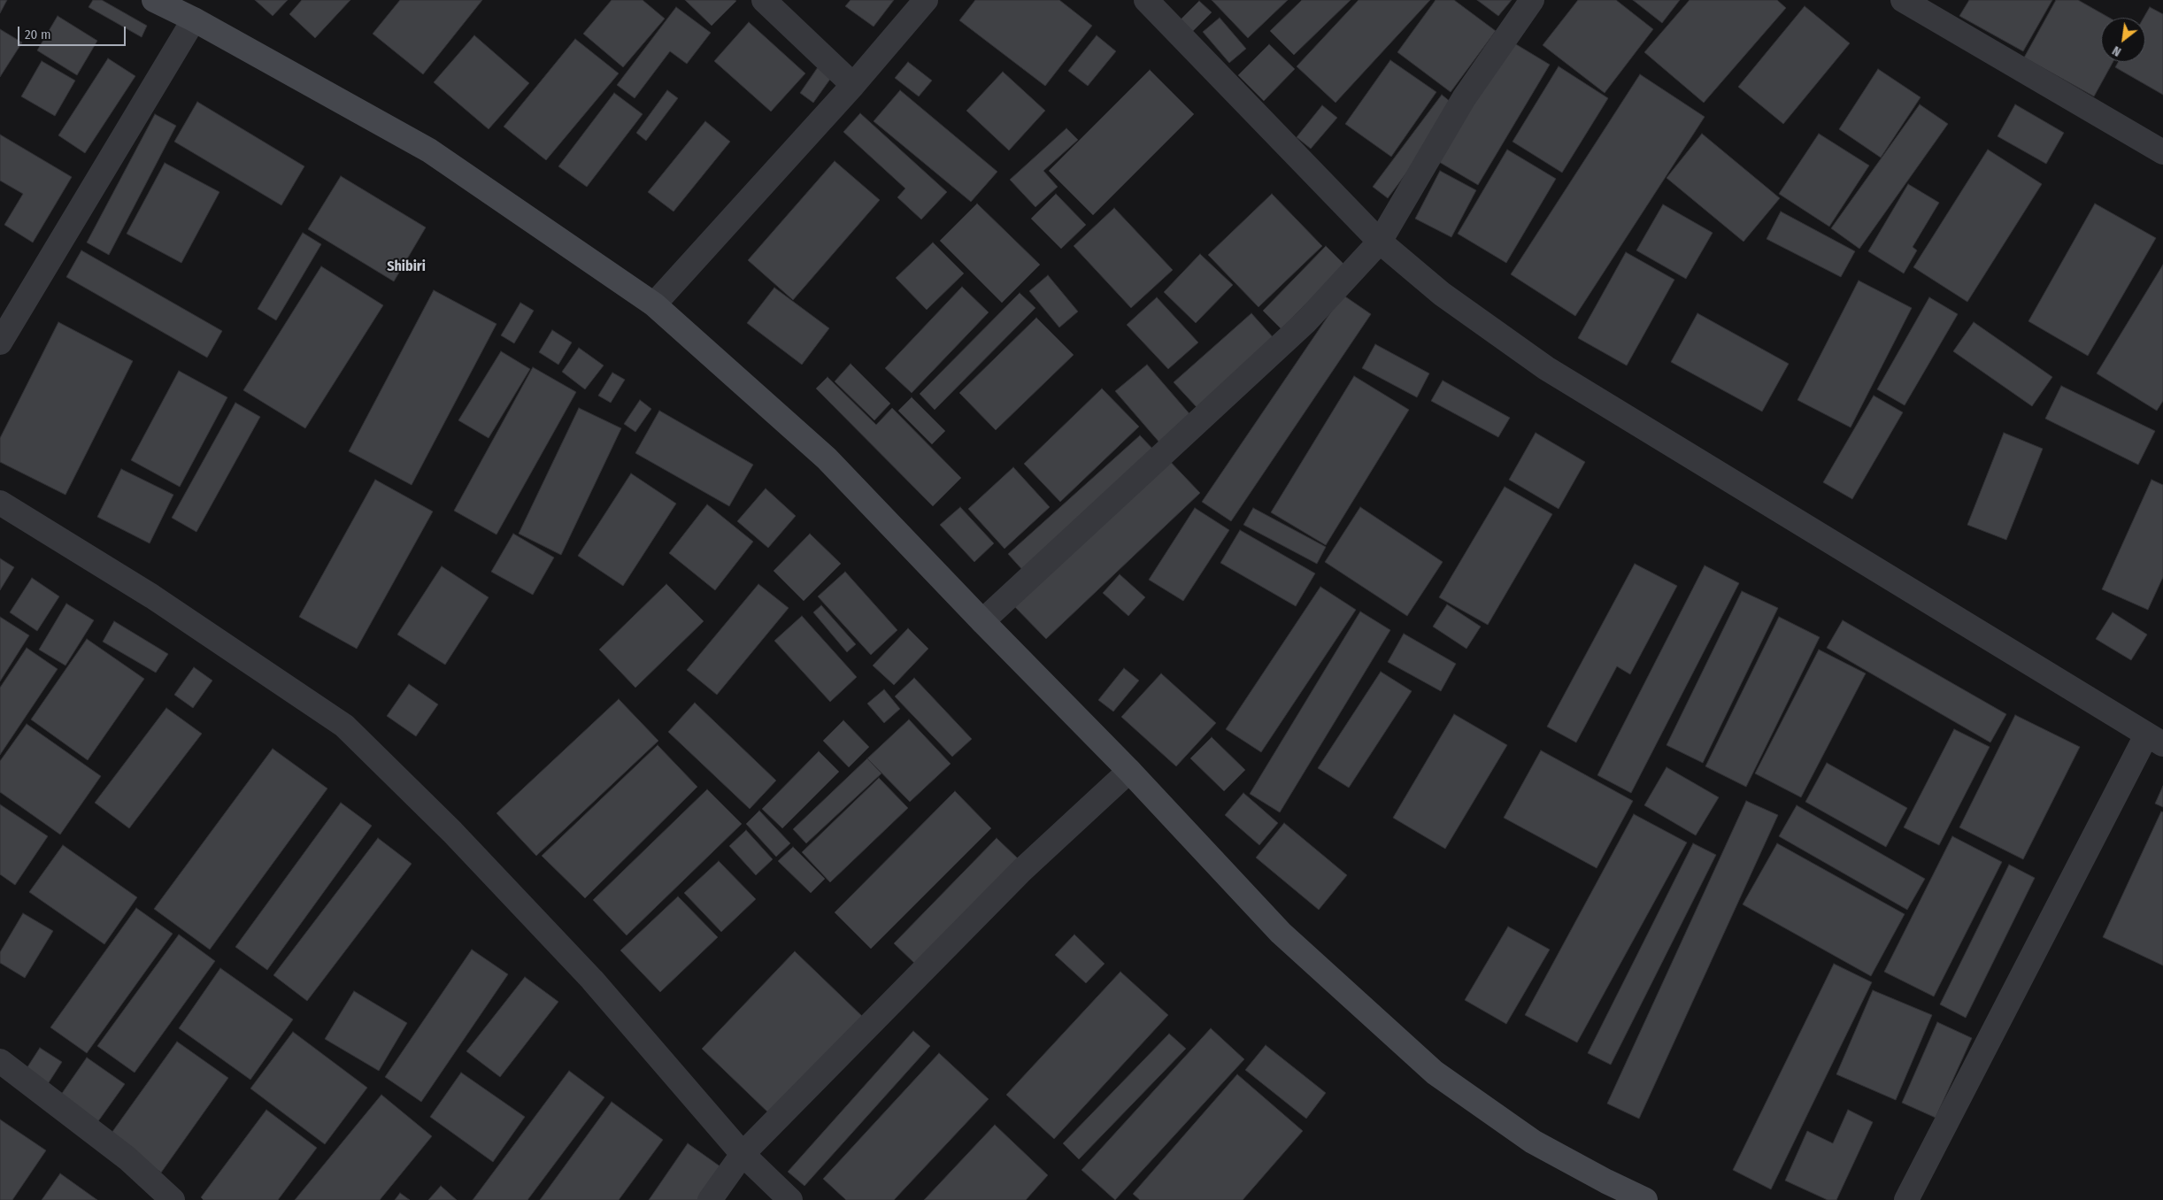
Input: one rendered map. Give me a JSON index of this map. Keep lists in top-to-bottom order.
{
  "districts": ["Shibiri"],
  "scale_bar": "20 m",
  "north": "bottom left"
}
